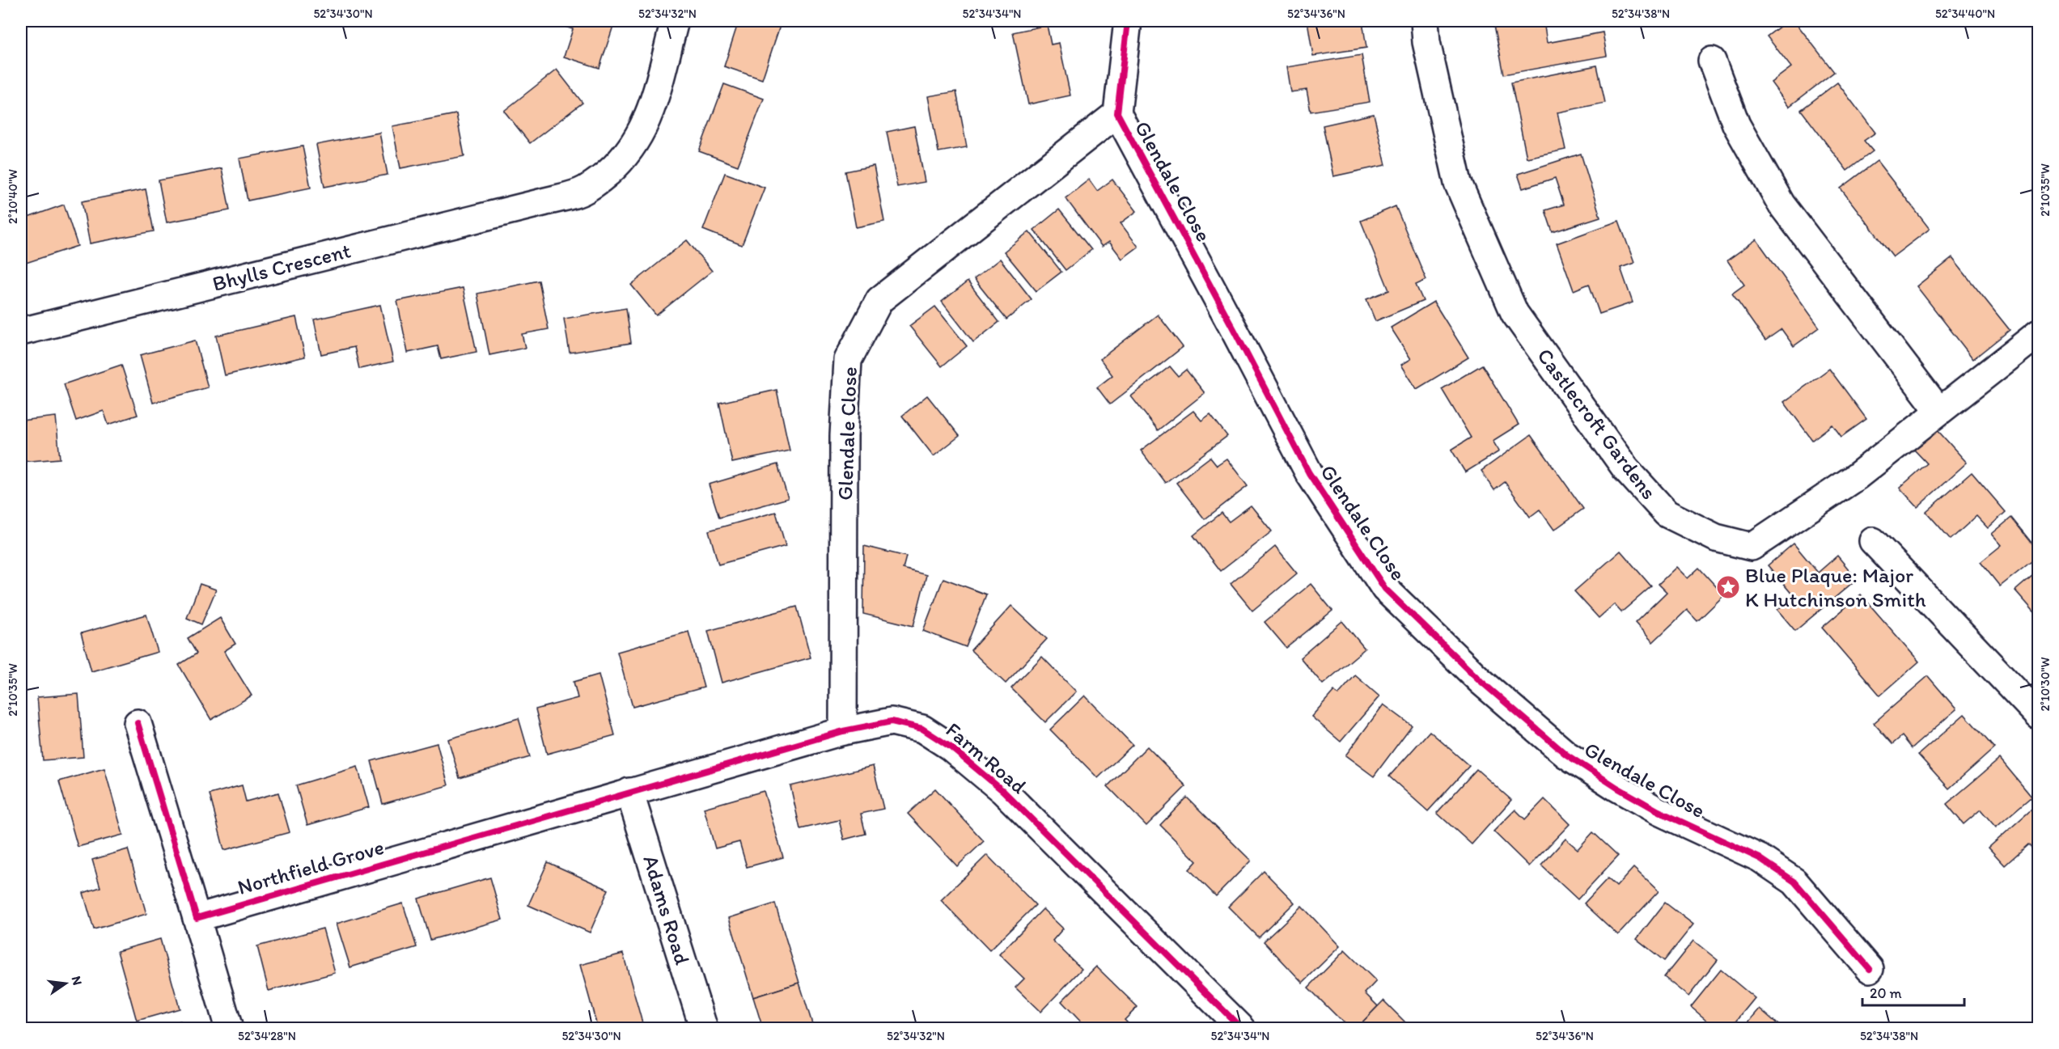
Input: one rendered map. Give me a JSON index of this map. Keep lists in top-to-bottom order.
{
  "streets": {
    "street": [
      "Glendale Close",
      "Bhylls Crescent",
      "Castlecroft Gardens",
      "Farm Road",
      "Northfield Grove",
      "Adams Road"
    ]
  },
  "crossings": [
    ["Glendale Close", "Farm Road"],
    ["Farm Road", "Northfield Grove"],
    ["Farm Road", "Adams Road"],
    ["Northfield Grove", "Adams Road"]
  ],
  "places": {
    "place": ["Blue Plaque: Major K Hutchinson Smith"]
  },
  "scale_bar": "20 m",
  "north": "right",
  "coordinates": [
    "52°34'30\"N",
    "52°34'32\"N",
    "52°34'34\"N",
    "52°34'36\"N",
    "52°34'38\"N",
    "52°34'40\"N",
    "2°10'35\"W",
    "2°10'40\"W",
    "2°10'30\"W",
    "52°34'28\"N"
  ]
}
